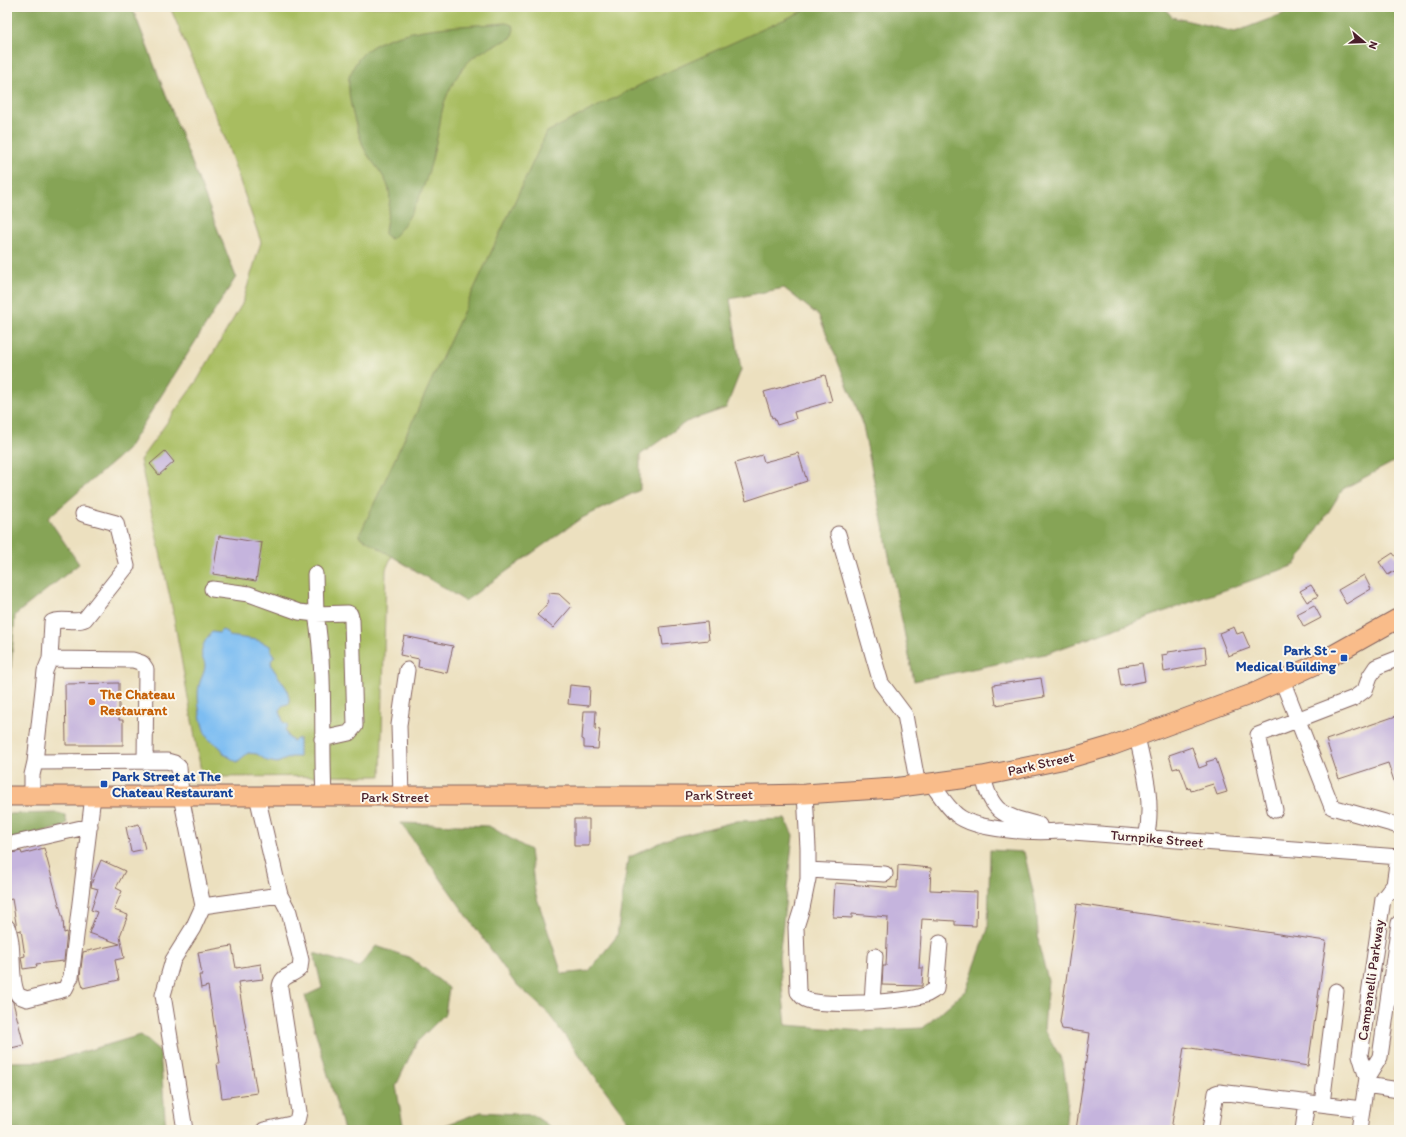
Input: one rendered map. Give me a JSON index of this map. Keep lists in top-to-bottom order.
{
  "streets": {
    "main road": ["Park Street"],
    "street": ["Turnpike Street", "Campanelli Parkway"]
  },
  "crossings": [
    ["Park Street", "Turnpike Street"],
    ["Turnpike Street", "Campanelli Parkway"]
  ],
  "places": {
    "transit": ["Park St - Medical Building", "Park Street at The Chateau Restaurant"],
    "other": ["The Chateau Restaurant"]
  },
  "north": "right"
}
